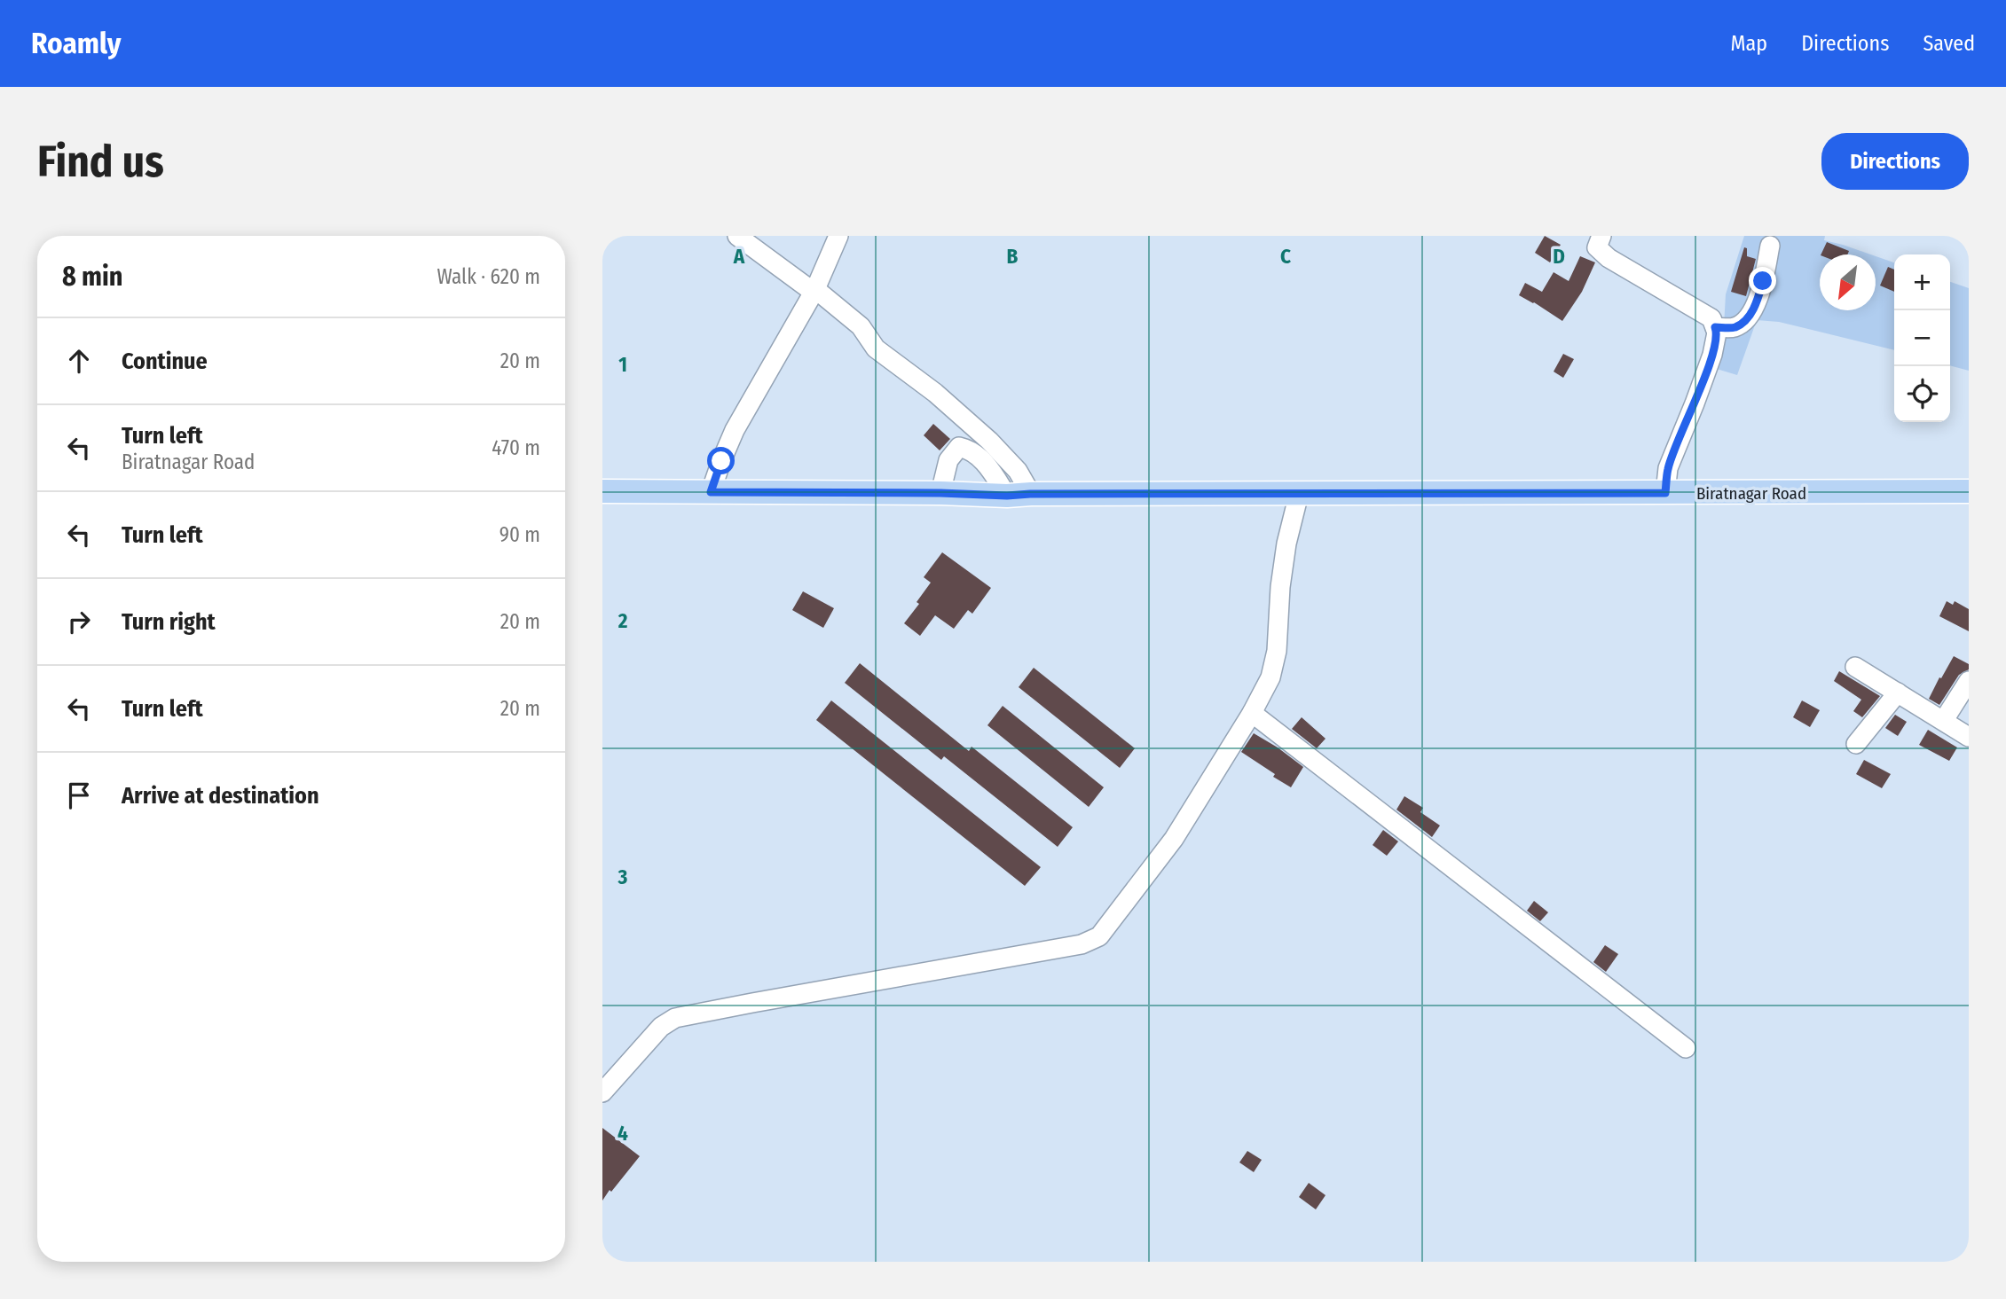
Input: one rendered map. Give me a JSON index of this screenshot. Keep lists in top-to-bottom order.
{
  "streets": {
    "main road": ["Biratnagar Road"]
  },
  "north": "bottom left",
  "page": {
    "header": "Roamly",
    "nav": ["Map", "Directions", "Saved"],
    "buttons": "Directions",
    "title": "Find us",
    "heading": ["8 min", "Walk · 620 m"],
    "map_buttons": ["+", "−"],
    "list": [
      ["Continue", "20 m"],
      ["Turn left", "Biratnagar Road", "470 m"],
      ["Turn left", "90 m"],
      ["Turn right", "20 m"],
      ["Turn left", "20 m"],
      "Arrive at destination"
    ]
  },
  "grid": {
    "columns": [
      "A",
      "B",
      "C",
      "D"
    ],
    "rows": [
      "1",
      "2",
      "3",
      "4"
    ]
  }
}
